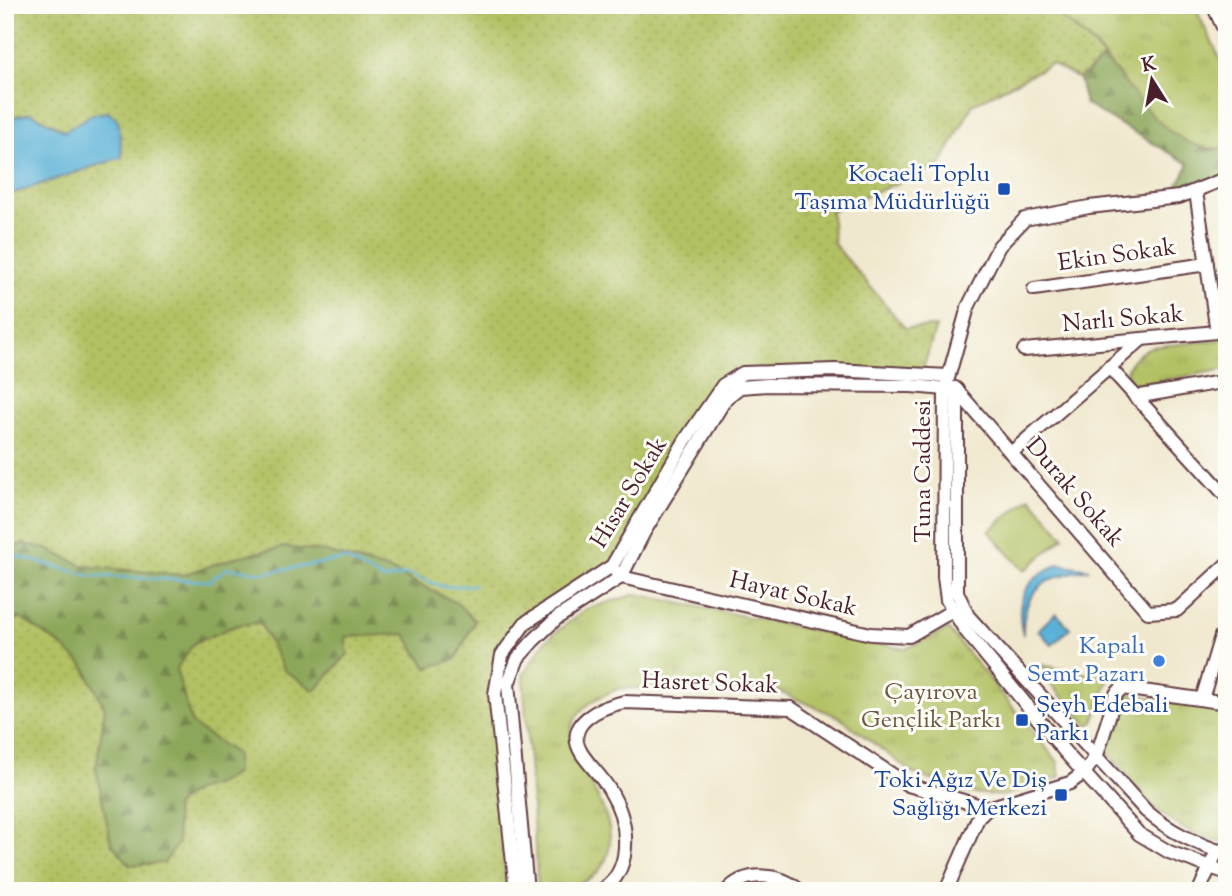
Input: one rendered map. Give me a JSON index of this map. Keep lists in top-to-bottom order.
{
  "streets": {
    "street": [
      "Ekin Sokak",
      "Narlı Sokak",
      "Tuna Caddesi",
      "Hisar Sokak",
      "Durak Sokak",
      "Hayat Sokak",
      "Hasret Sokak"
    ]
  },
  "crossings": [
    ["Ekin Sokak", "Narlı Sokak"],
    ["Ekin Sokak", "Tuna Caddesi"],
    ["Tuna Caddesi", "Hisar Sokak"],
    ["Tuna Caddesi", "Durak Sokak"],
    ["Tuna Caddesi", "Hayat Sokak"],
    ["Hisar Sokak", "Durak Sokak"],
    ["Hisar Sokak", "Hayat Sokak"]
  ],
  "parks": ["Çayırova Gençlik Parkı"],
  "places": {
    "transit": ["Kocaeli Toplu Taşıma Müdürlüğü", "Şeyh Edebali Parkı", "Toki Ağız Ve Diş Sağlığı Merkezi"],
    "other": ["Kapalı Semt Pazarı"]
  },
  "north": "top"
}
